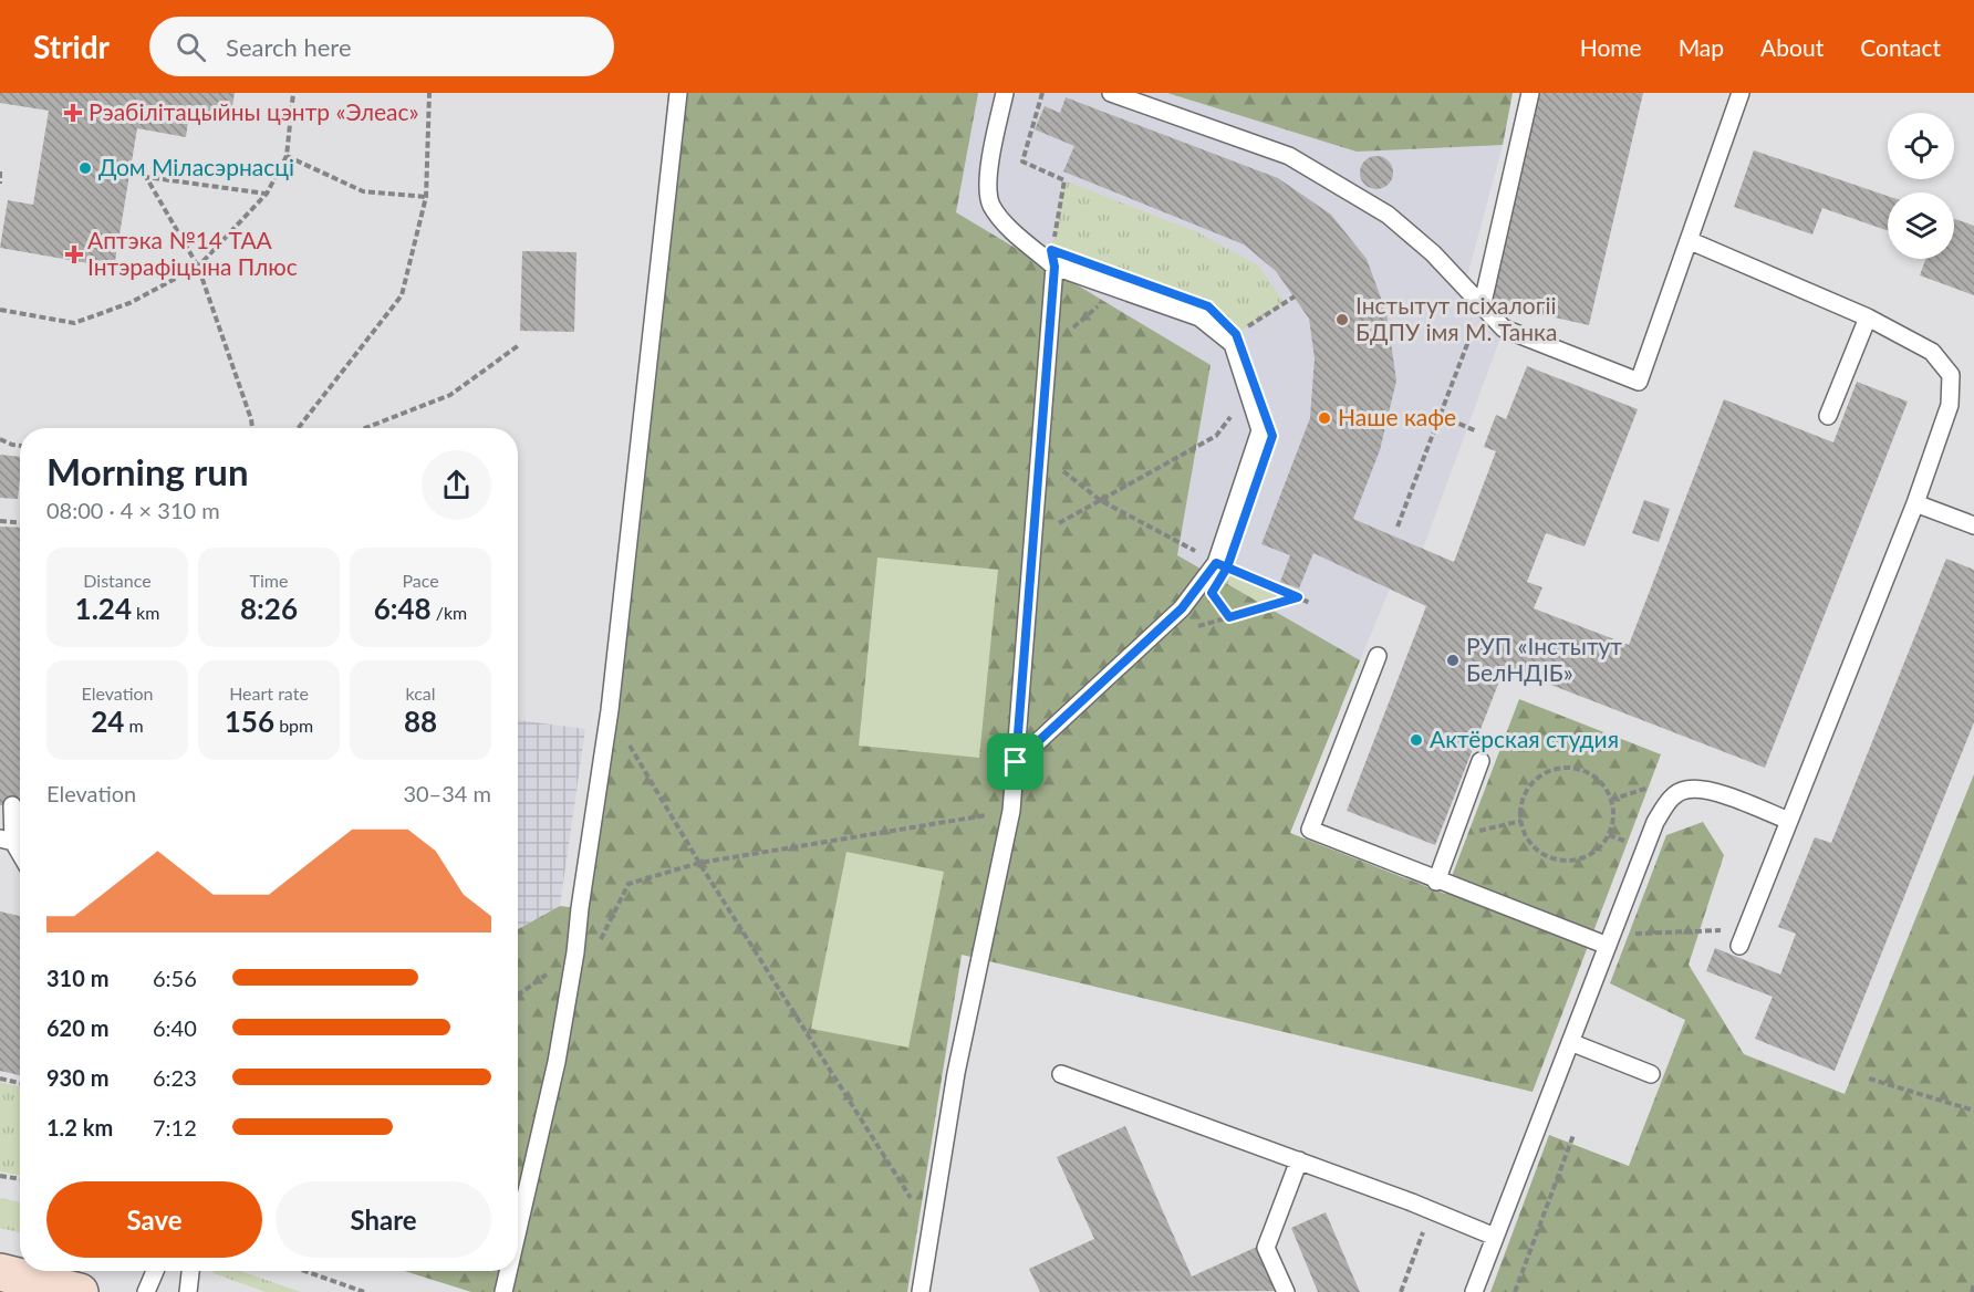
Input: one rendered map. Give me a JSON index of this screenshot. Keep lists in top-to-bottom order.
{
  "places": {
    "health": ["Рэабілітацыйны цэнтр «Элеас»", "Аптэка №14 ТАА Інтэрафіцына Плюс"],
    "other": [
      "Дом Міласэрнасці",
      "Інстытут псіхалогіі БДПУ імя М. Танка",
      "Наше кафе",
      "РУП «Інстытут БелНДІБ»",
      "Актёрская студия"
    ]
  },
  "page": {
    "header": "Stridr",
    "search": "Search here",
    "nav": [
      "Home",
      "Map",
      "About",
      "Contact"
    ],
    "heading": ["Morning run", "08:00 · 4 × 310 m"],
    "stats": [
      ["Distance", "1.24 km"],
      ["Time", "8:26"],
      ["Pace", "6:48 /km"],
      ["Elevation", "24 m"],
      ["Heart rate", "156 bpm"],
      ["kcal", "88"]
    ],
    "chart": ["Elevation", "30–34 m"],
    "list": [
      {
        "name": "310 m",
        "note": "6:56"
      },
      {
        "name": "620 m",
        "note": "6:40"
      },
      {
        "name": "930 m",
        "note": "6:23"
      },
      {
        "name": "1.2 km",
        "note": "7:12"
      }
    ],
    "buttons": ["Save", "Share"]
  }
}
